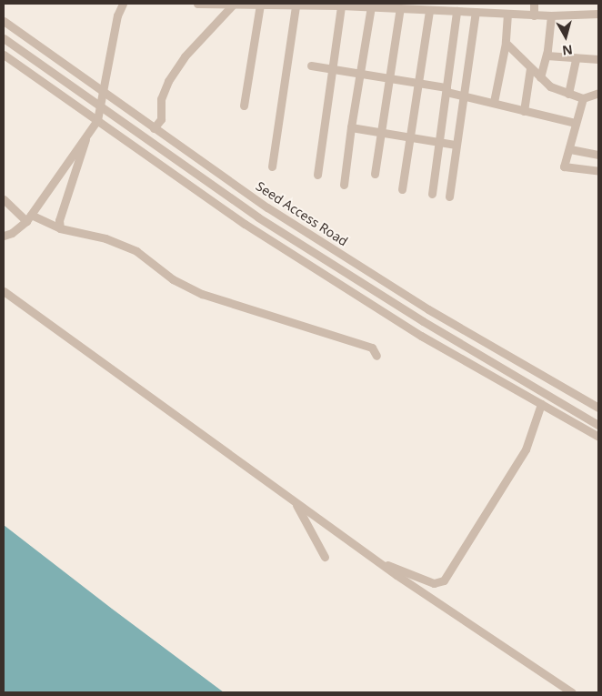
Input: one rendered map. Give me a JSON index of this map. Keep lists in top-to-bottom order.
{
  "streets": {
    "street": ["Seed Access Road"]
  },
  "north": "bottom"
}
